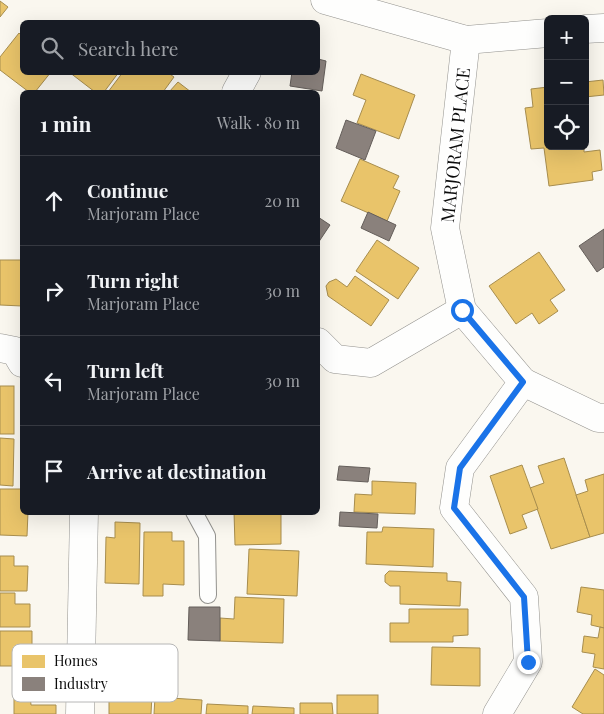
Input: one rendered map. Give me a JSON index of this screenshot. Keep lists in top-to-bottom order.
{
  "streets": {
    "street": ["MARJORAM PLACE"]
  },
  "legend": ["Homes", "Industry"],
  "page": {
    "map_buttons": ["+", "−"],
    "search": "Search here",
    "heading": ["1 min", "Walk · 80 m"],
    "list": [
      ["Continue", "Marjoram Place", "20 m"],
      ["Turn right", "Marjoram Place", "30 m"],
      ["Turn left", "Marjoram Place", "30 m"],
      "Arrive at destination"
    ]
  }
}
